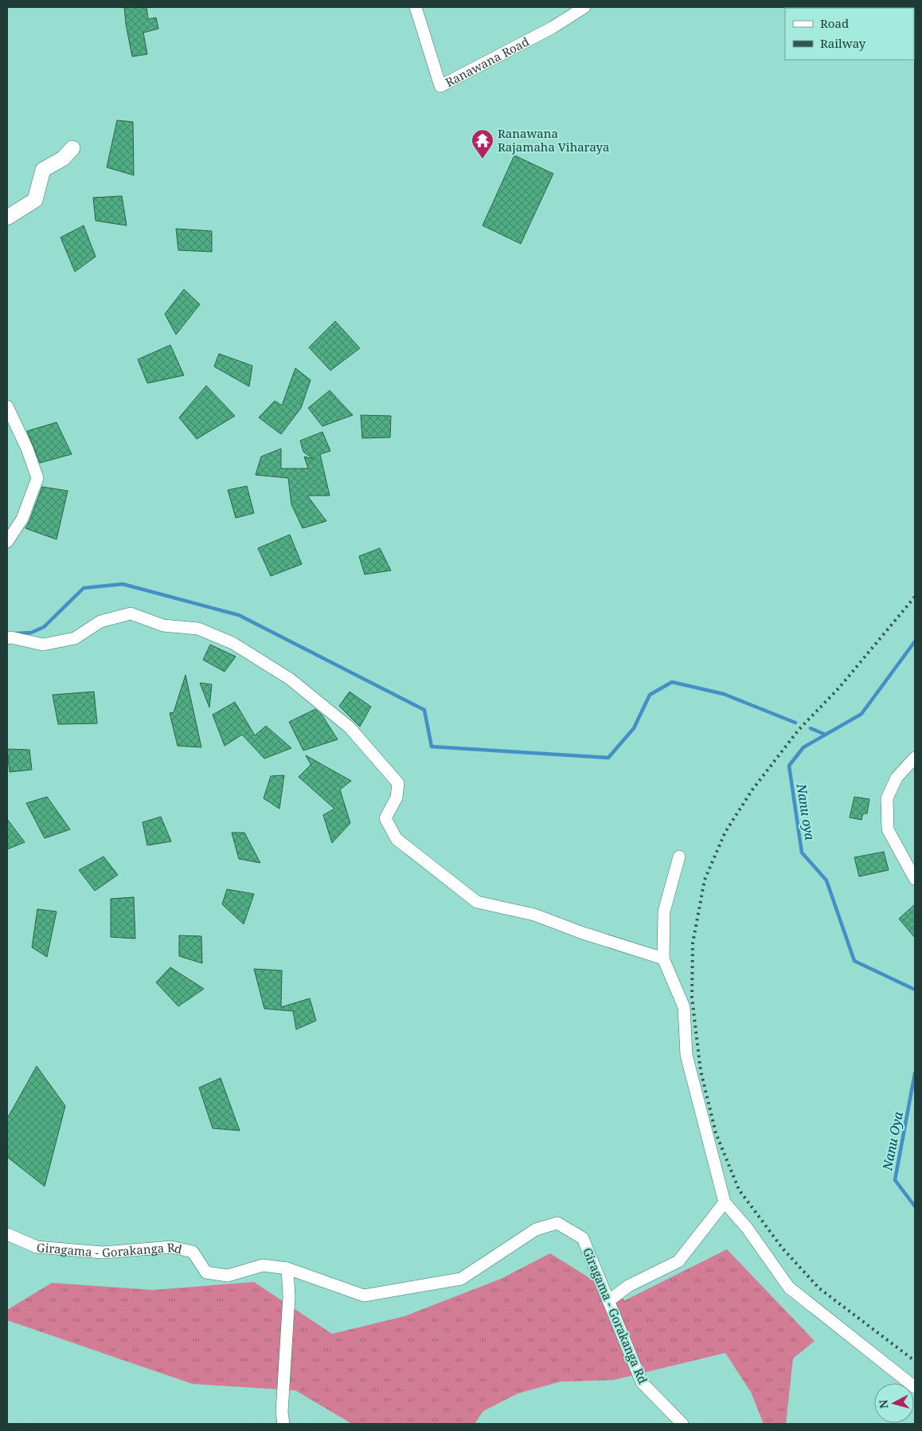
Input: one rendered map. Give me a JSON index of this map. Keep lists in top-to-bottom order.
{
  "streets": {
    "street": ["Ranawana Road", "Giragama - Gorakanga Rd"]
  },
  "water": ["Nanu oya", "Nanu Oya"],
  "places": {
    "temple": ["Ranawana Rajamaha Viharaya"]
  },
  "legend": ["Road", "Railway"],
  "north": "left"
}
